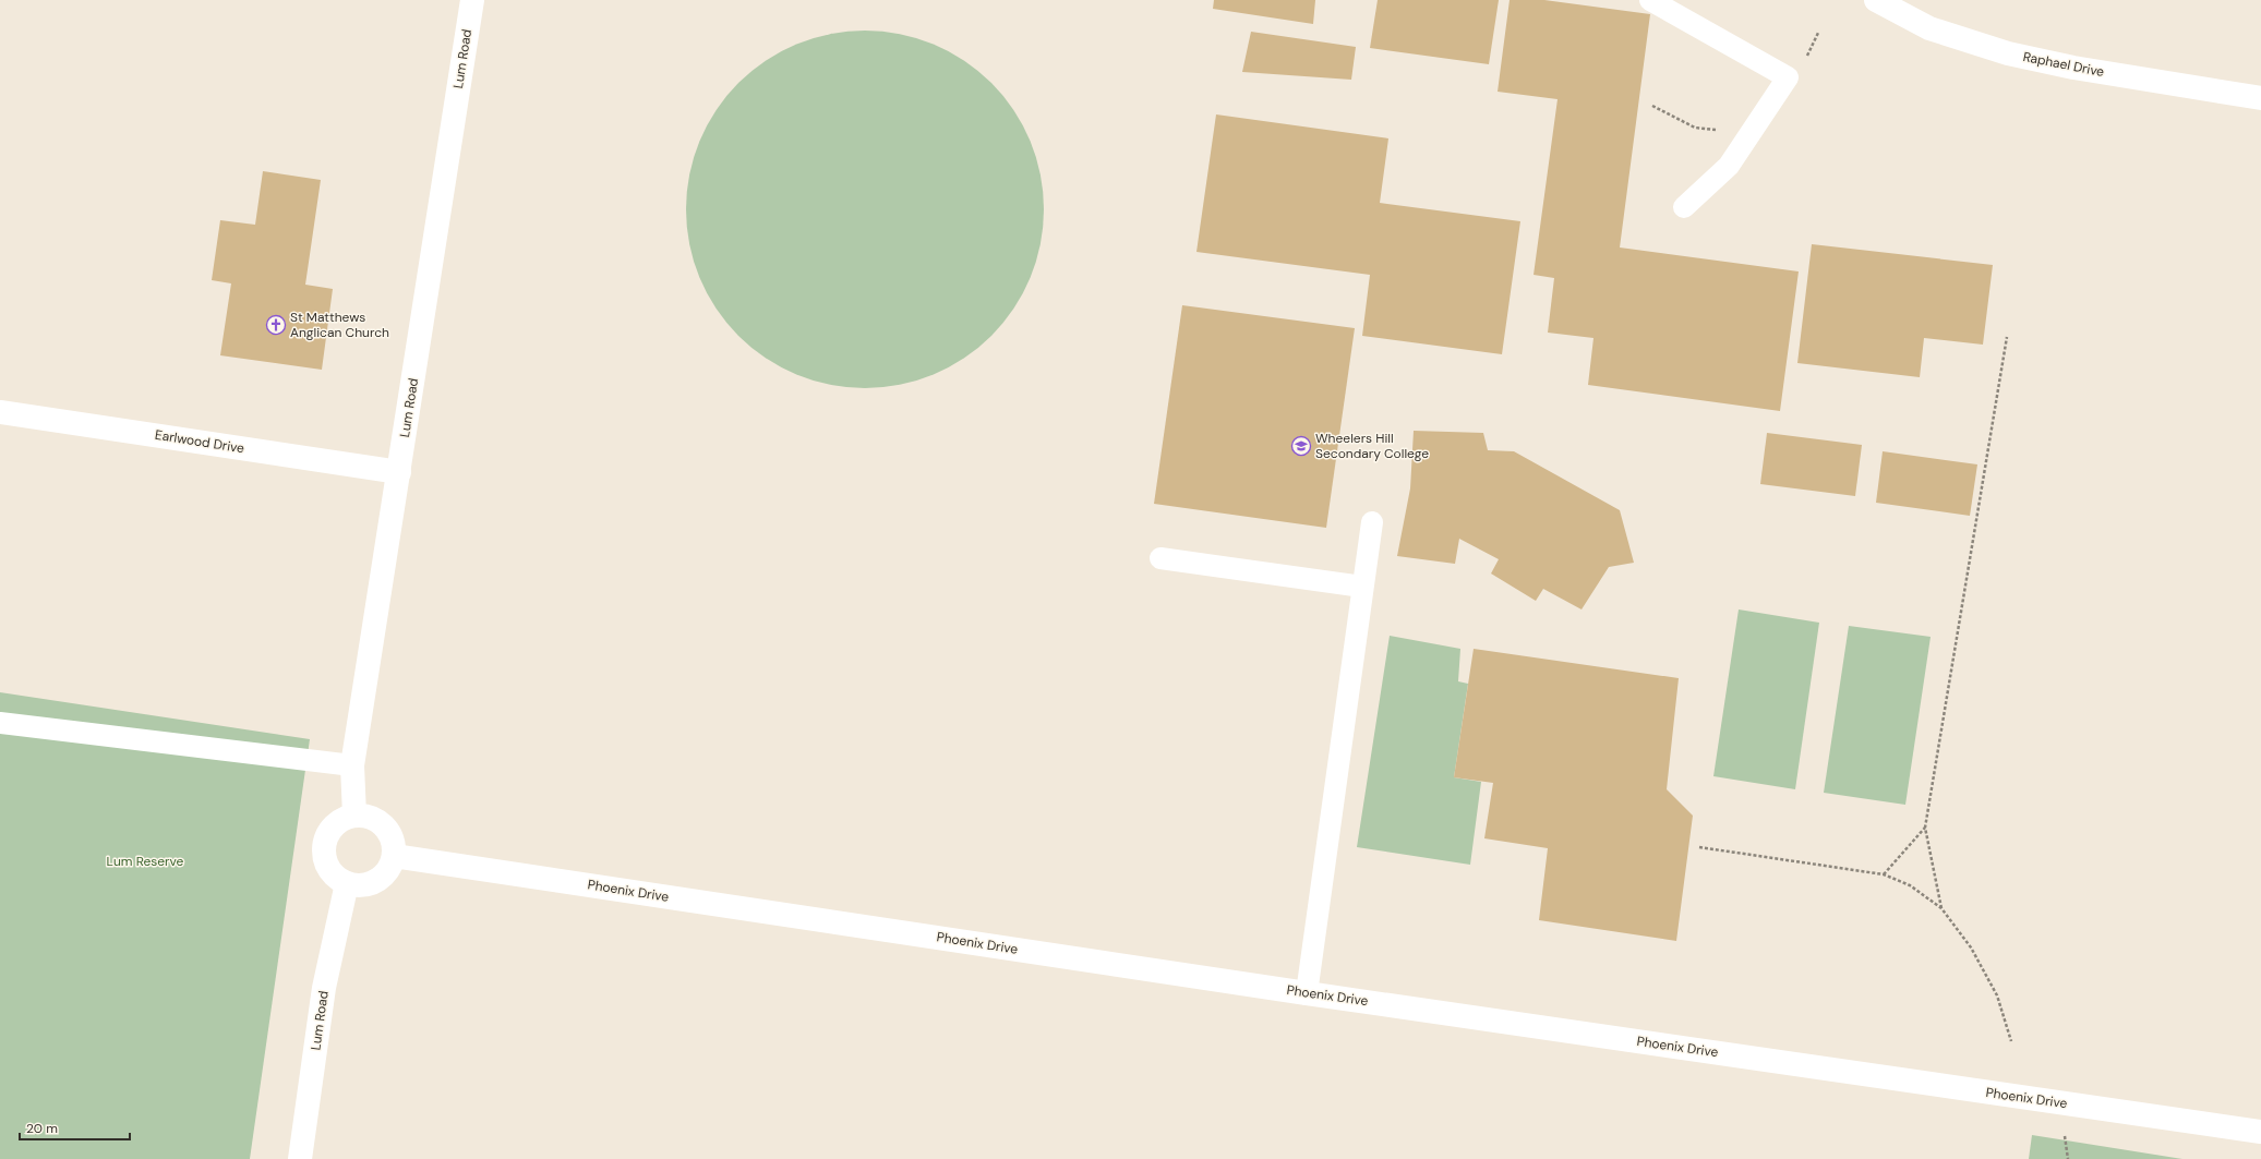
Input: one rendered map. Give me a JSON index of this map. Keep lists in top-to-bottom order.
{
  "streets": {
    "street": [
      "Lum Road",
      "Raphael Drive",
      "Earlwood Drive",
      "Phoenix Drive"
    ]
  },
  "crossings": [
    ["Lum Road", "Earlwood Drive"],
    ["Lum Road", "Phoenix Drive"]
  ],
  "parks": ["Lum Reserve"],
  "places": {
    "church": ["St Matthews Anglican Church"],
    "school or university": ["Wheelers Hill Secondary College"]
  },
  "scale_bar": "20 m"
}
